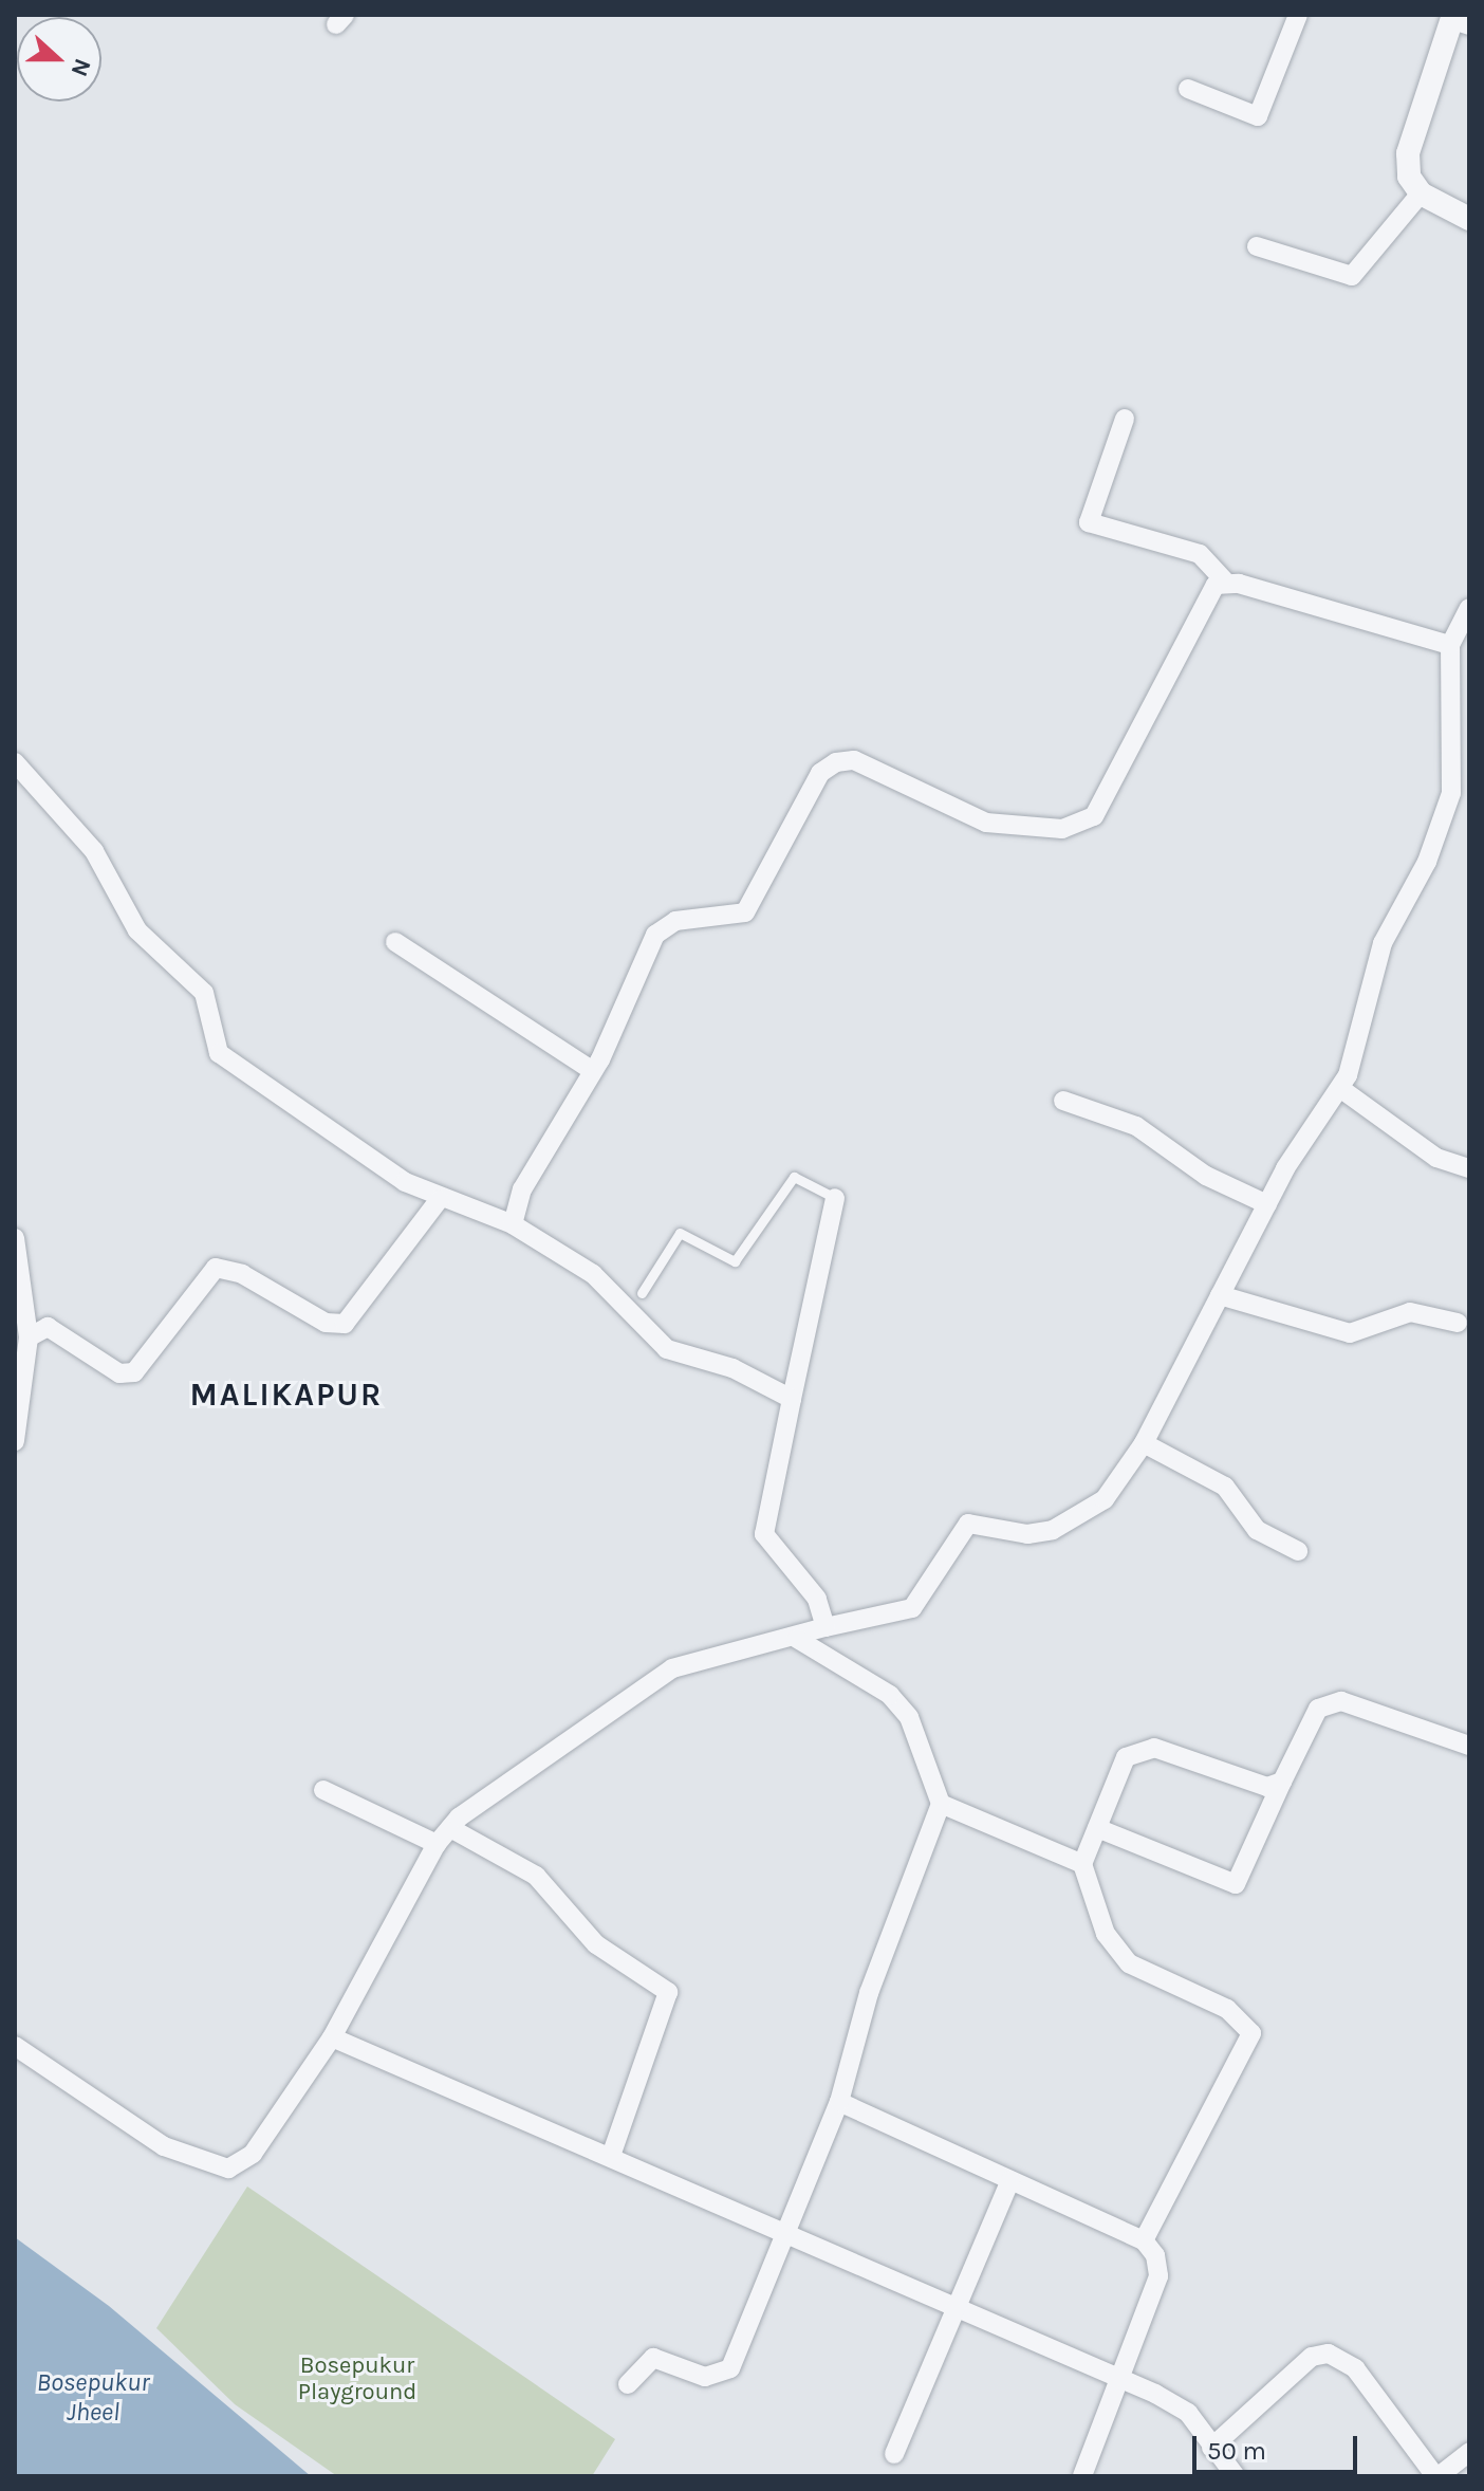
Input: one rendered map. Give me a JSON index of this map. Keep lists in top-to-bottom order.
{
  "districts": ["MALIKAPUR"],
  "water": ["Bosepukur Jheel"],
  "parks": ["Bosepukur Playground"],
  "scale_bar": "50 m",
  "north": "right"
}
